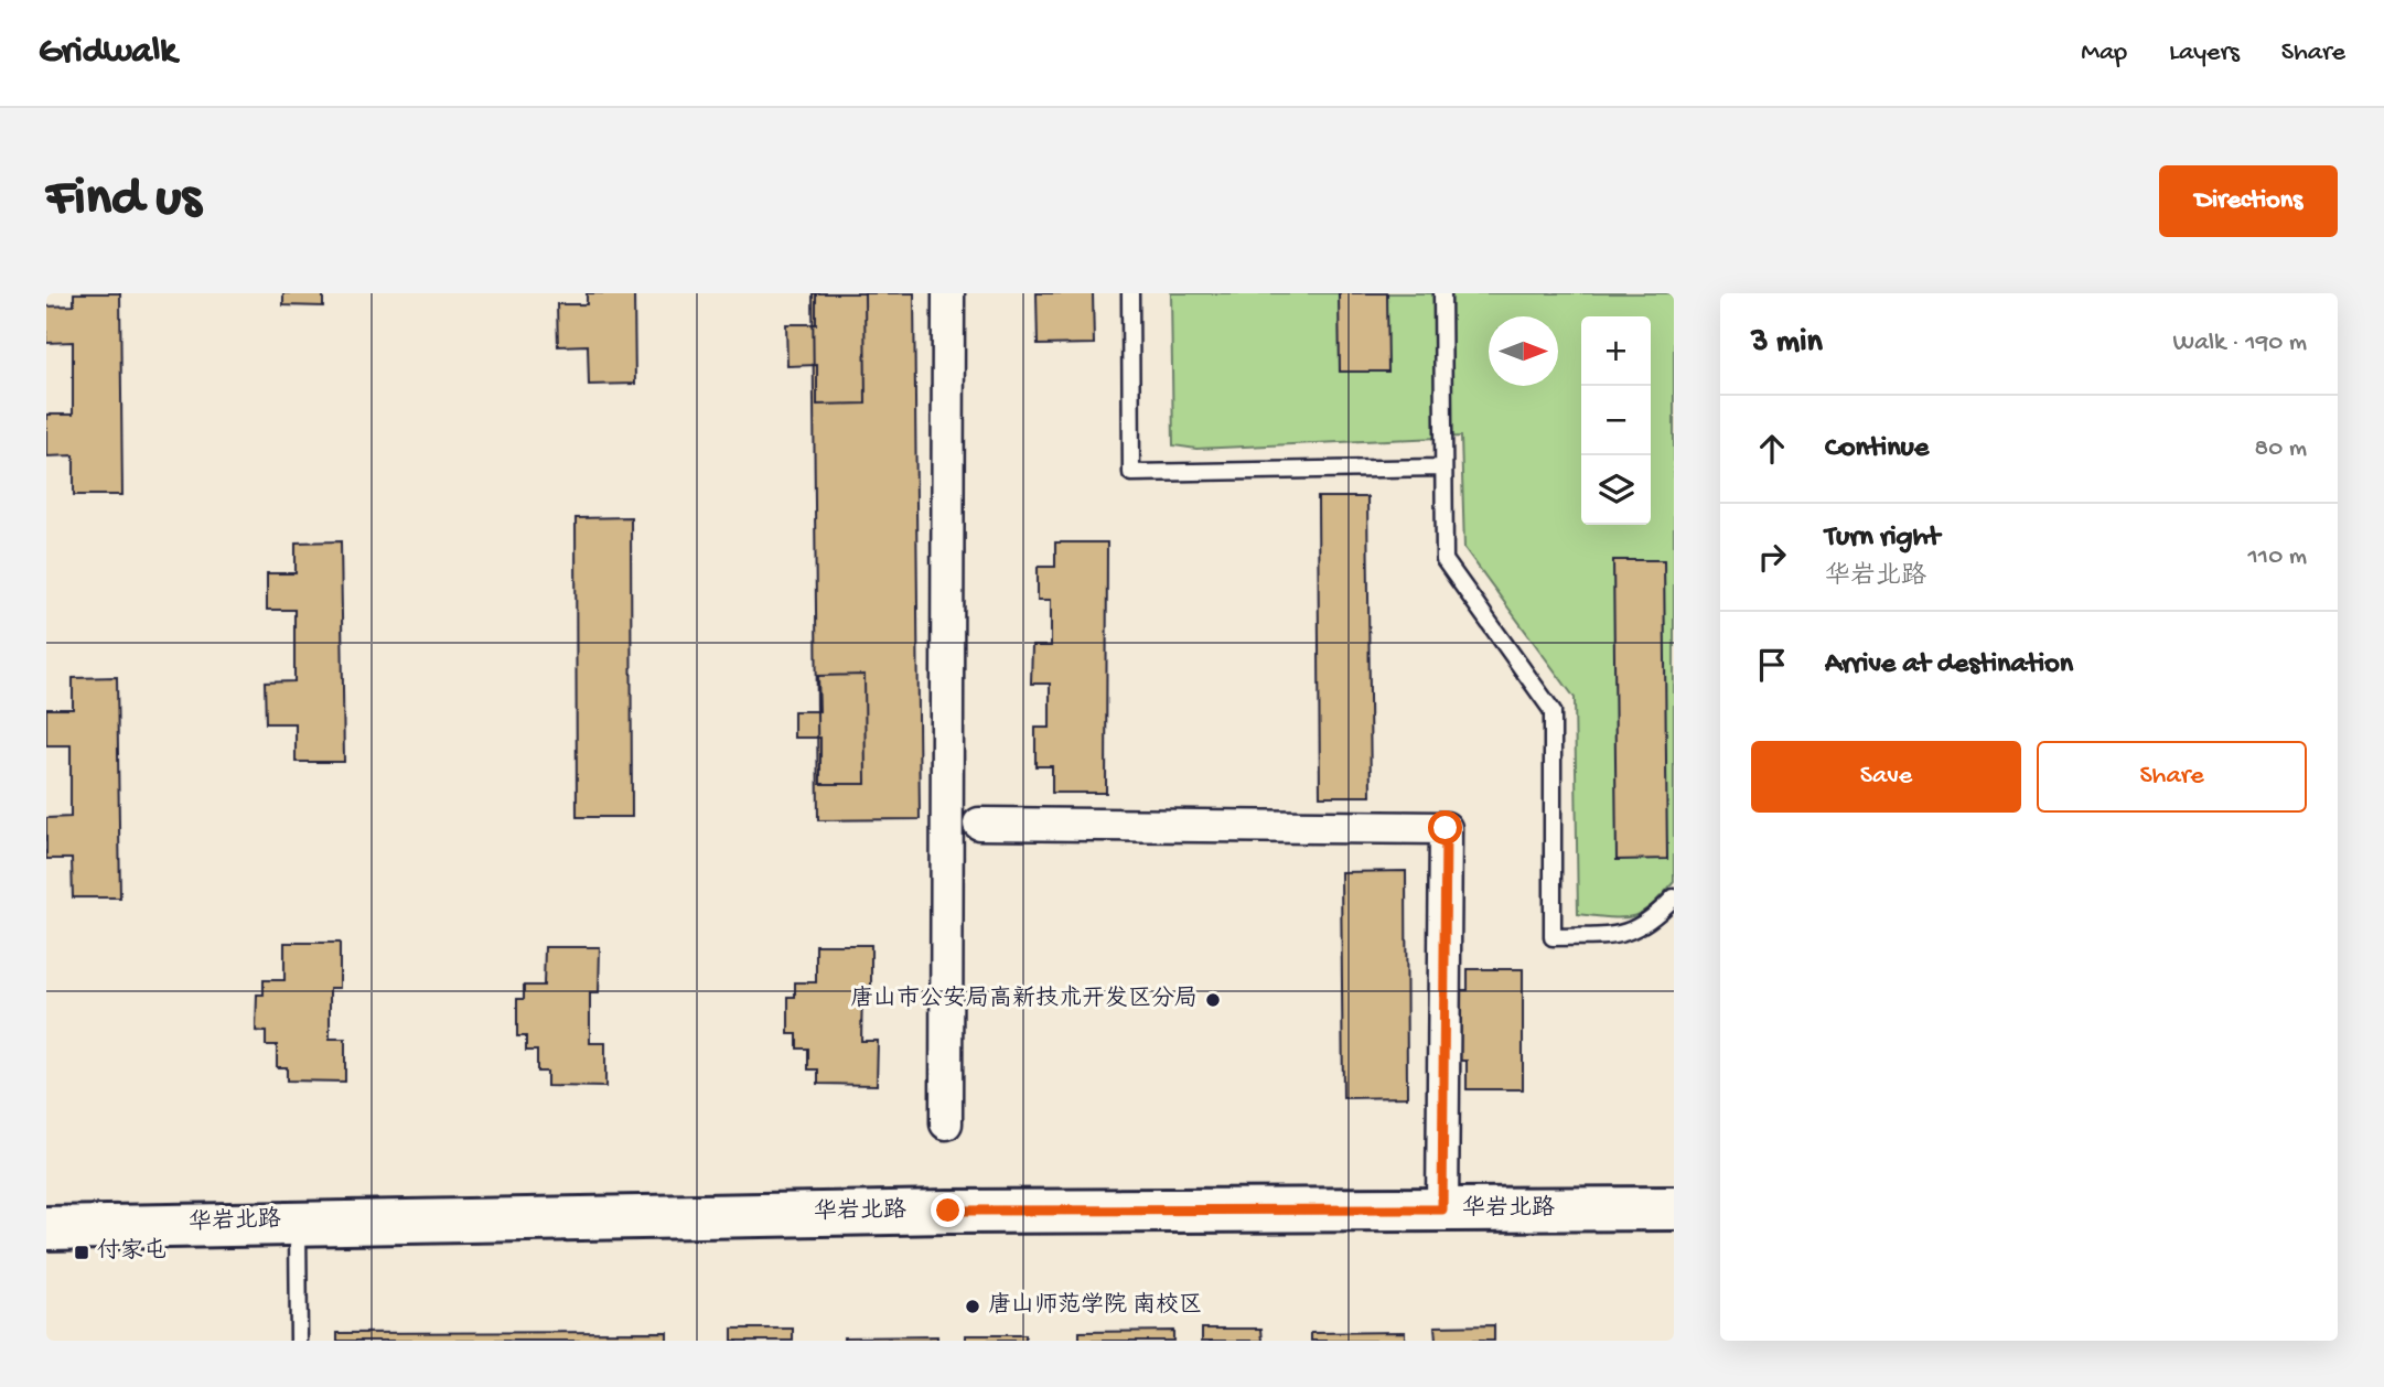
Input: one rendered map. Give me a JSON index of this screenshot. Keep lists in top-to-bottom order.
{
  "streets": {
    "street": ["华岩北路"]
  },
  "places": {
    "other": ["唐山市公安局高新技术开发区分局", "唐山师范学院 南校区"],
    "transit": ["付家屯"]
  },
  "north": "right",
  "page": {
    "header": "Gridwalk",
    "nav": ["Map", "Layers", "Share"],
    "buttons": [
      "Directions",
      ["Save", "Share"]
    ],
    "title": "Find us",
    "heading": ["3 min", "Walk · 190 m"],
    "map_buttons": ["+", "−"],
    "list": [
      ["Continue", "80 m"],
      ["Turn right", "华岩北路", "110 m"],
      "Arrive at destination"
    ]
  }
}
